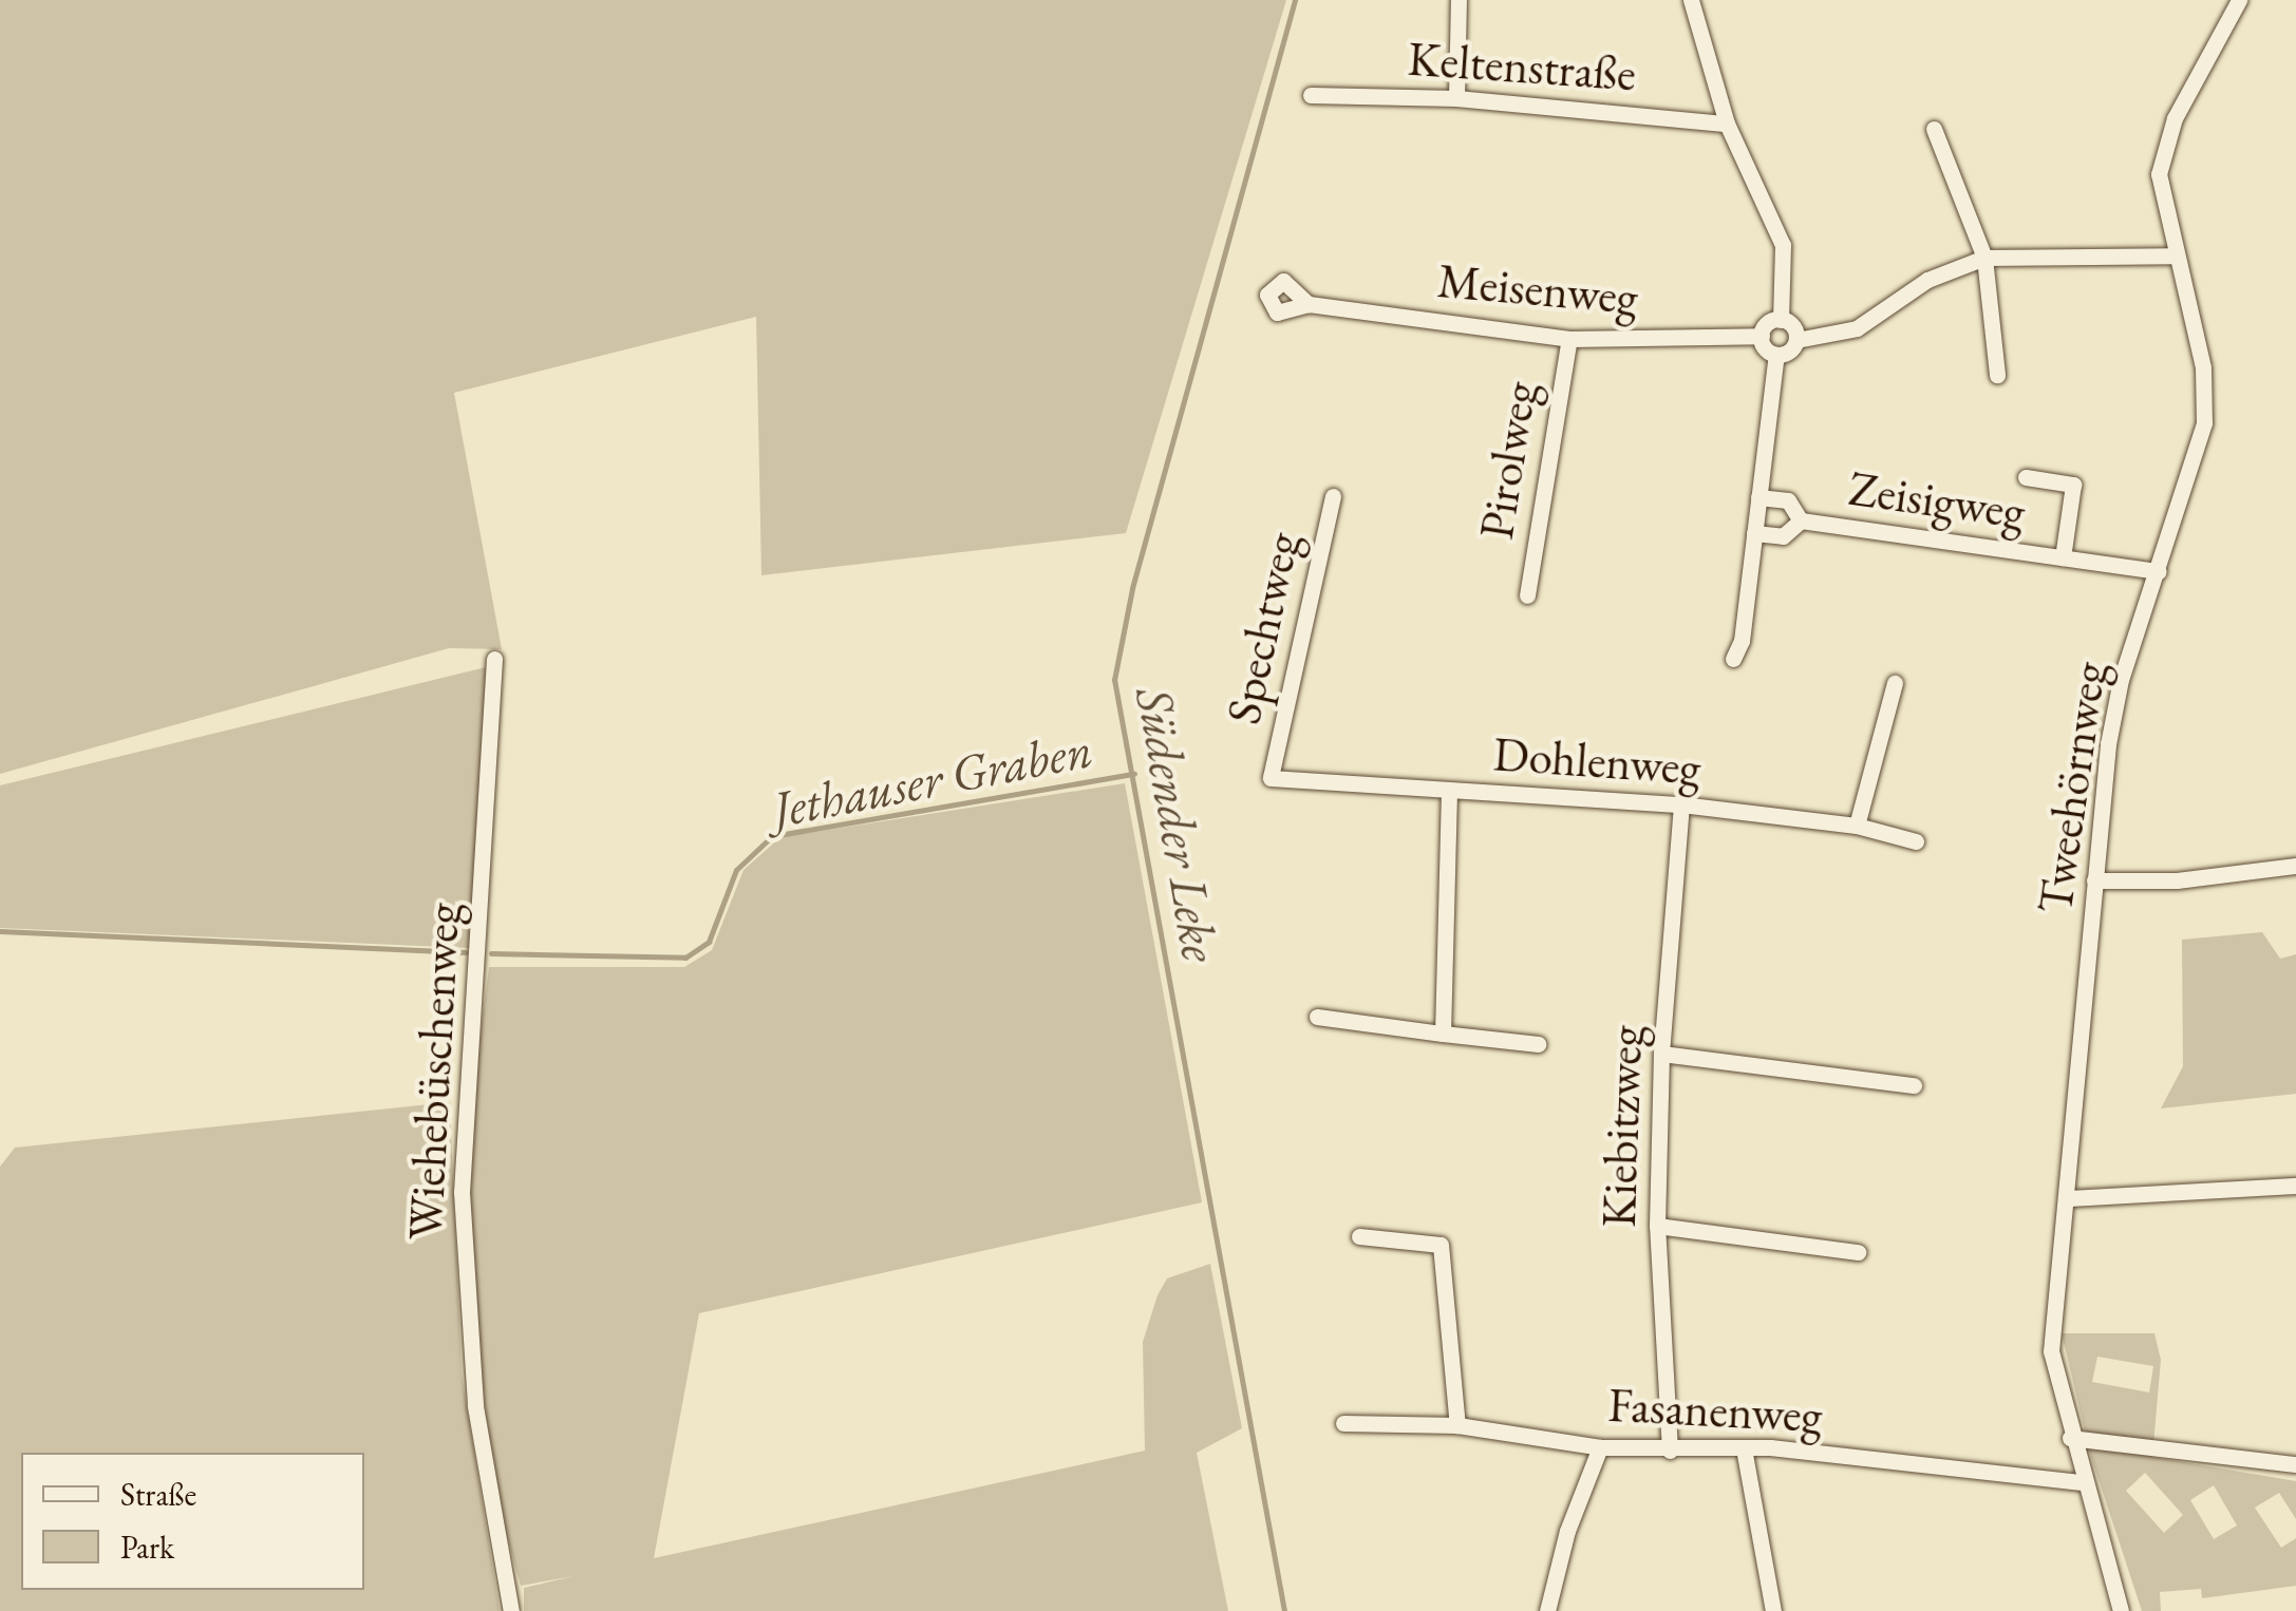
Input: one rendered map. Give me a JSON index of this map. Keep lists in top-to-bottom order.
{
  "streets": {
    "street": [
      "Keltenstraße",
      "Meisenweg",
      "Pirolweg",
      "Zeisigweg",
      "Spechtweg",
      "Dohlenweg",
      "Tweehörnweg",
      "Wiehebüschenweg",
      "Kiebitzweg",
      "Fasanenweg"
    ]
  },
  "crossings": [
    ["Meisenweg", "Pirolweg"],
    ["Zeisigweg", "Tweehörnweg"],
    ["Spechtweg", "Dohlenweg"],
    ["Dohlenweg", "Kiebitzweg"],
    ["Tweehörnweg", "Fasanenweg"],
    ["Kiebitzweg", "Fasanenweg"]
  ],
  "water": ["Jethauser Graben", "Südender Leke"],
  "legend": ["Straße", "Park"]
}
